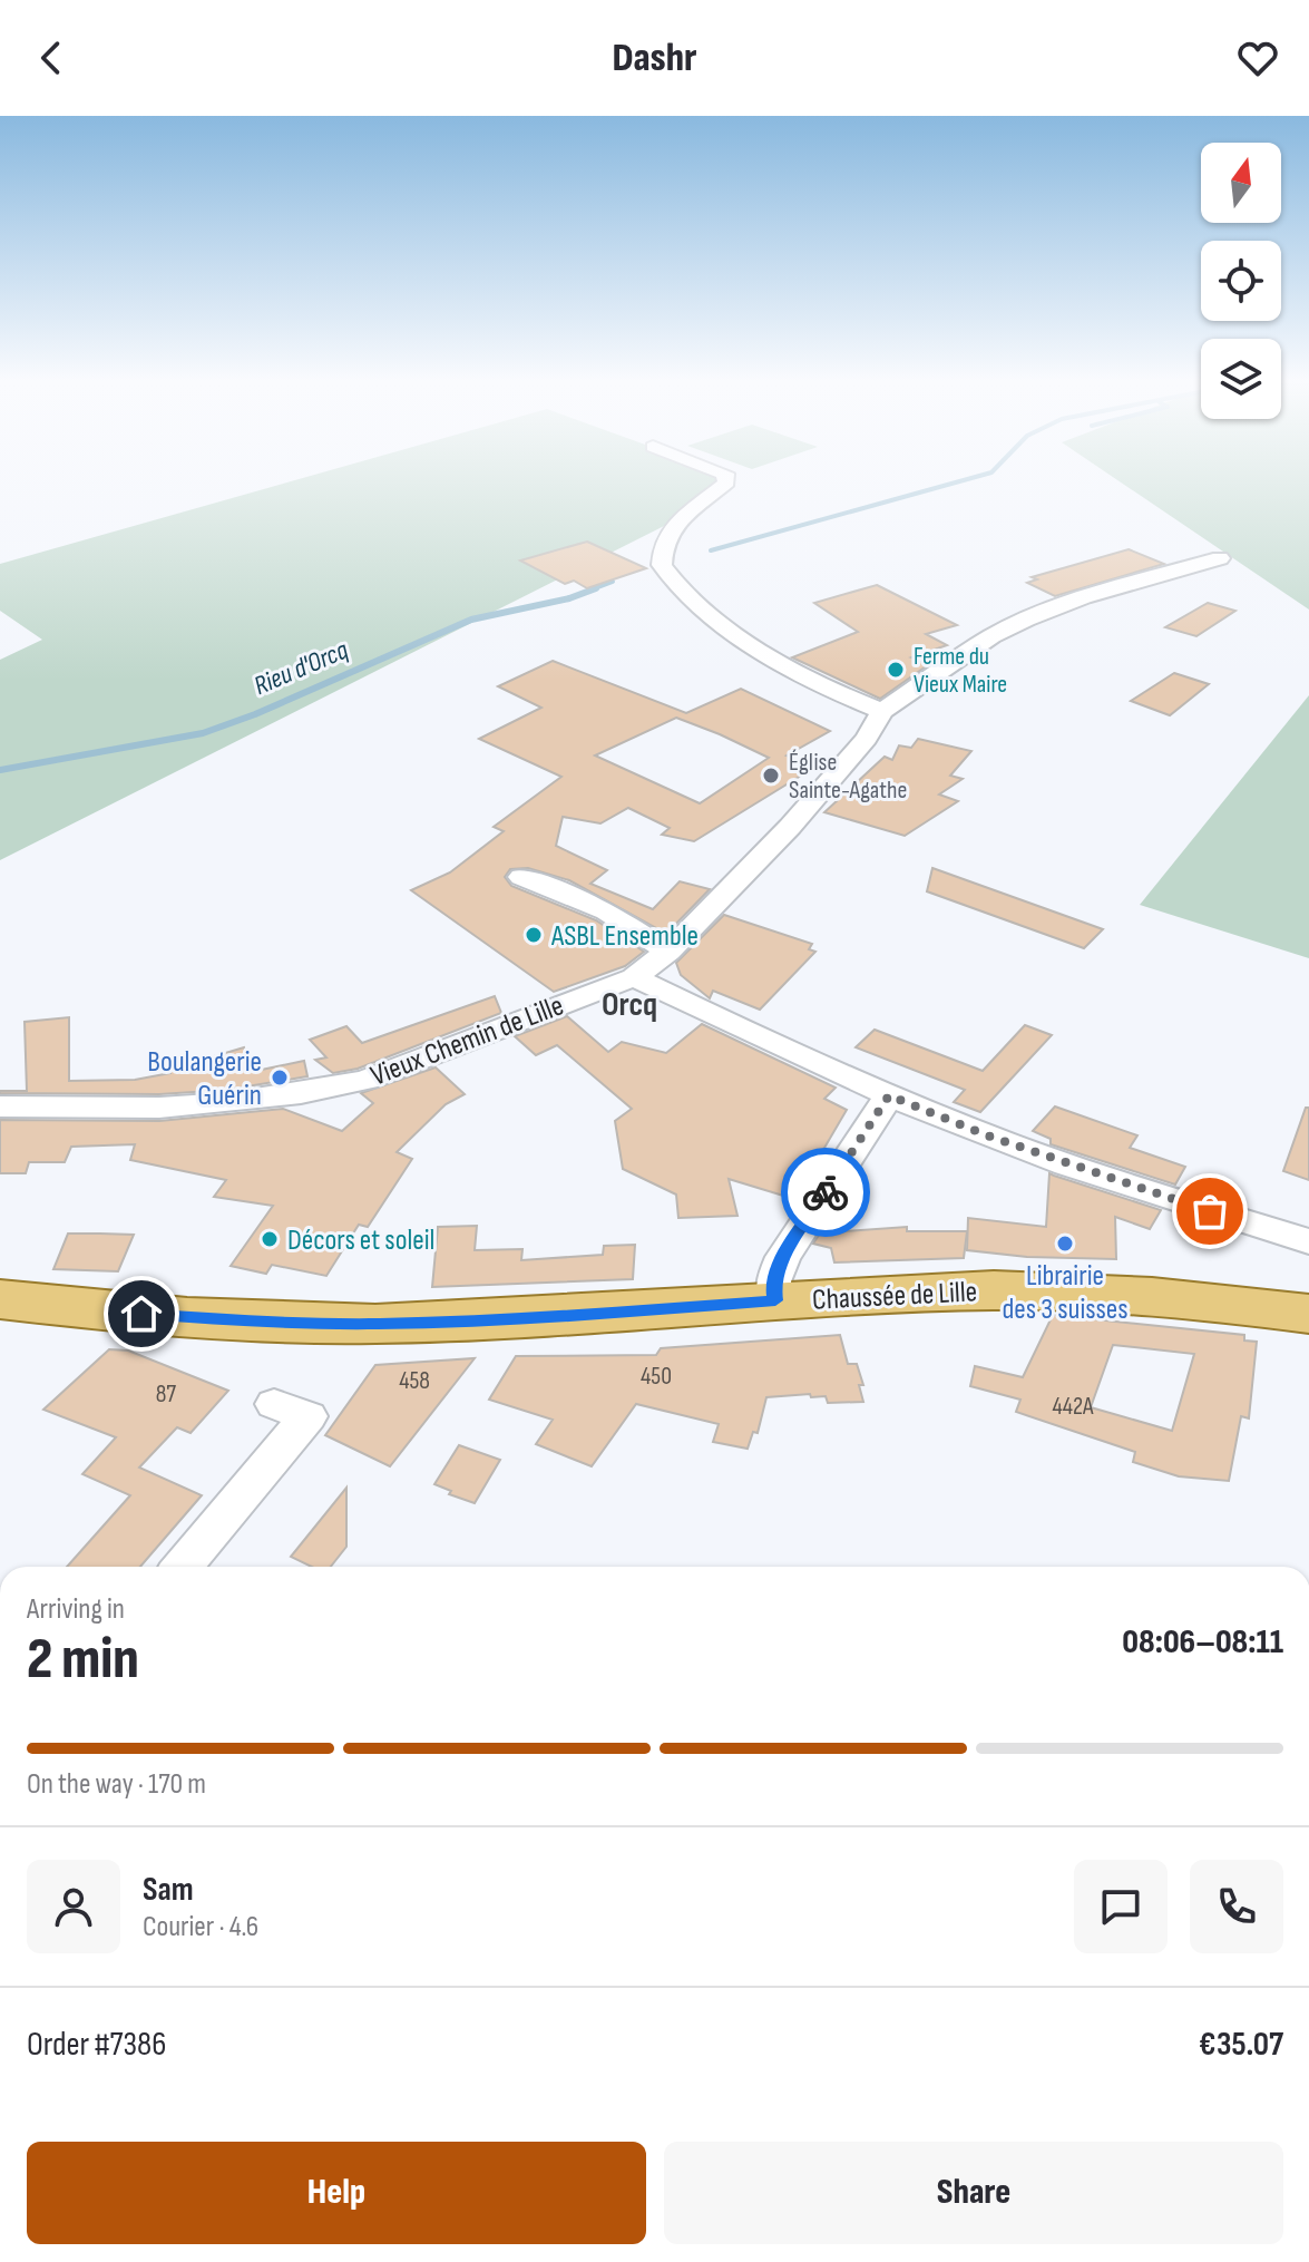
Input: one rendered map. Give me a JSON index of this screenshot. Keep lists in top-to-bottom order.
{
  "streets": {
    "main road": ["Chaussée de Lille"],
    "street": ["Vieux Chemin de Lille"]
  },
  "districts": ["Orcq"],
  "water": ["Rieu d'Orcq"],
  "places": [
    "Ferme du Vieux Maire",
    "Église Sainte-Agathe",
    "ASBL Ensemble",
    "Boulangerie Guérin",
    "Décors et soleil",
    "Librairie des 3 suisses"
  ],
  "house_numbers": [
    "450",
    "458",
    "87",
    "442A"
  ],
  "north": "top",
  "page": {
    "header": "Dashr",
    "heading": ["2 min", "Arriving in", "08:06–08:11"],
    "panel": [
      "Sam",
      "Courier · 4.6",
      "Order #7386",
      "€35.07"
    ],
    "bar": "On the way · 170 m",
    "buttons": ["Help", "Share"]
  }
}
